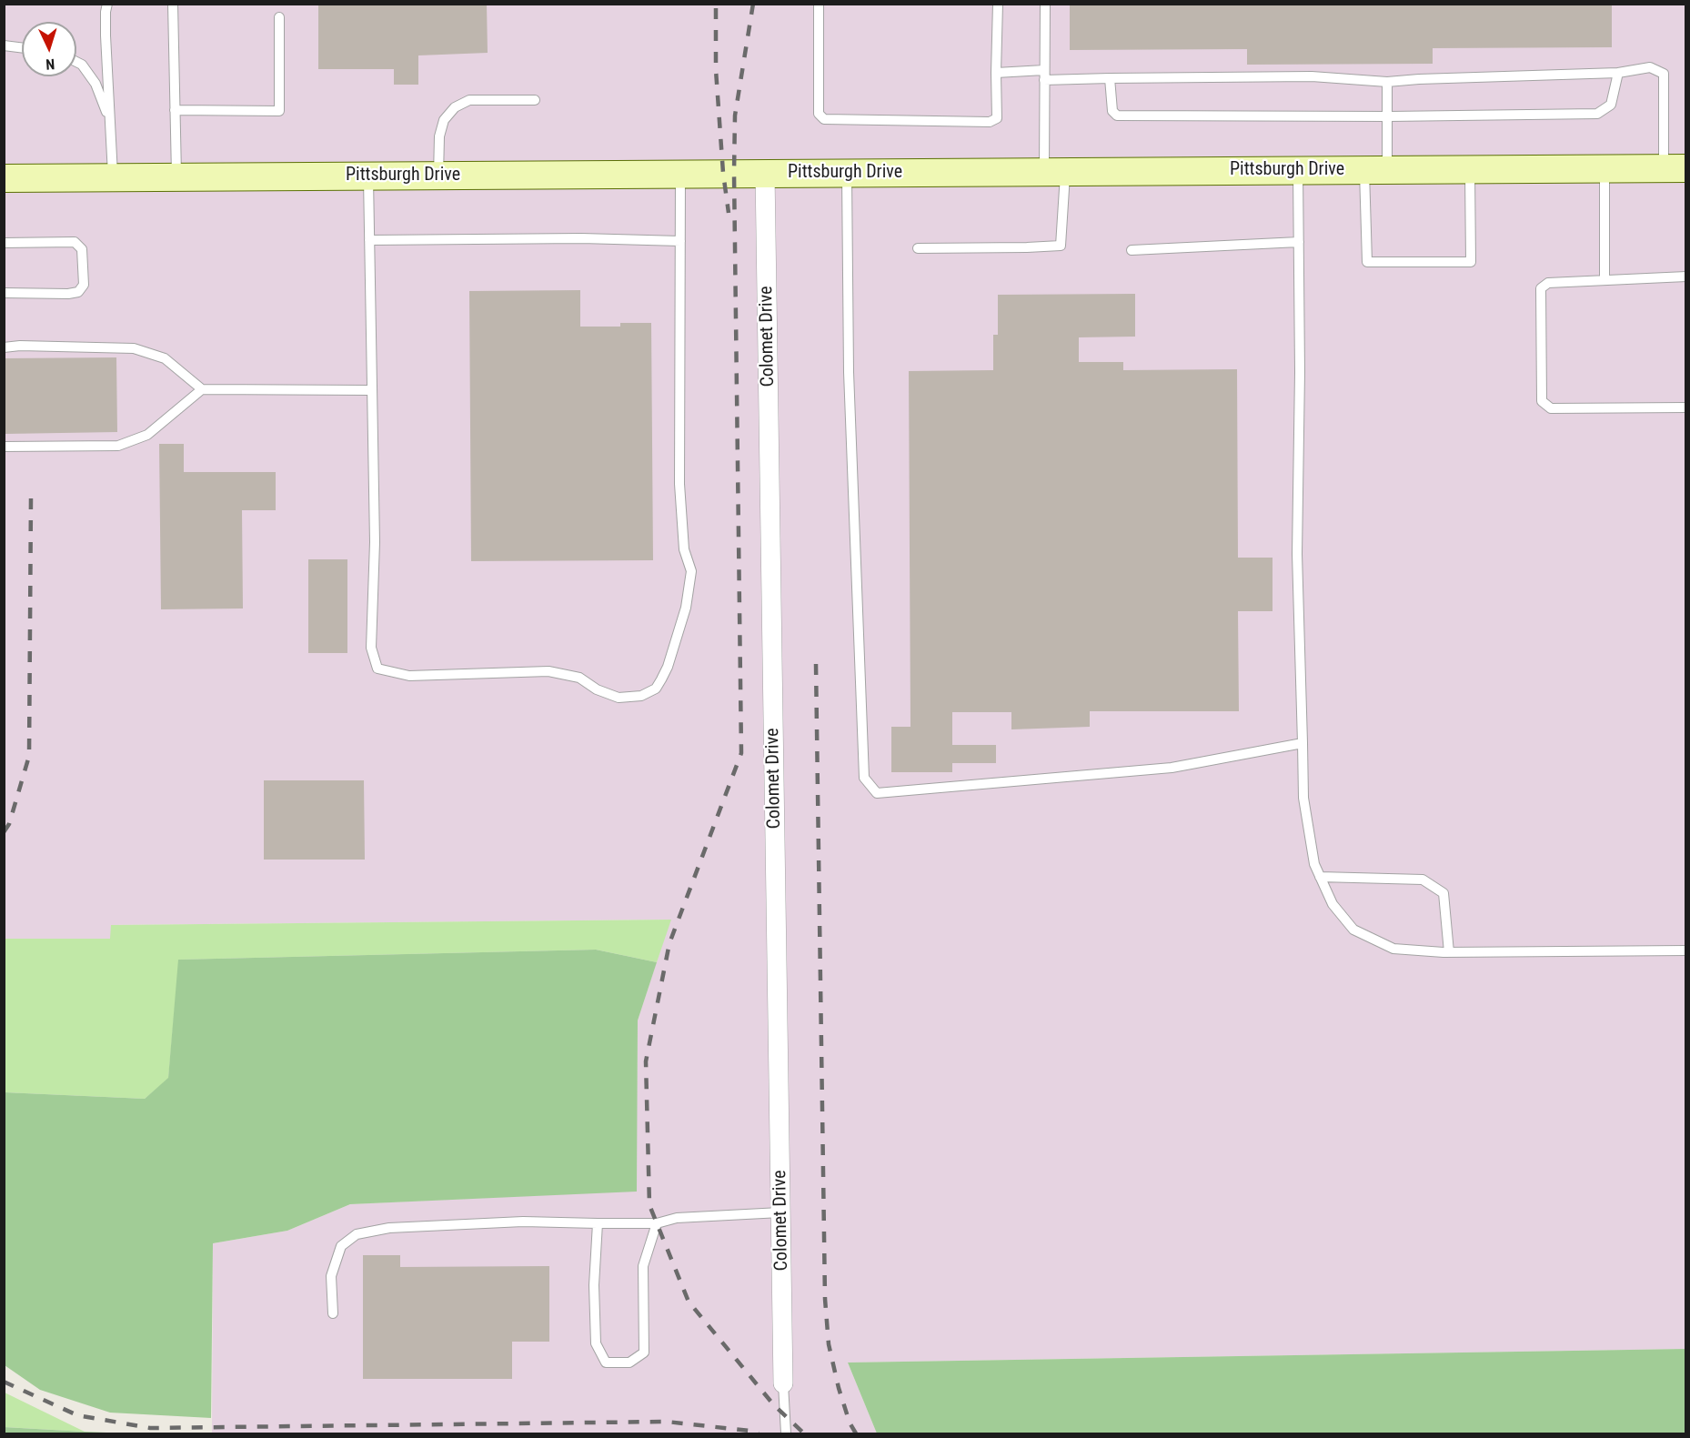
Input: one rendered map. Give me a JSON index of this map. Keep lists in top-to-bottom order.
{
  "streets": {
    "street": ["Pittsburgh Drive", "Colomet Drive"]
  },
  "crossings": [
    ["Pittsburgh Drive", "Colomet Drive"]
  ],
  "north": "bottom"
}
